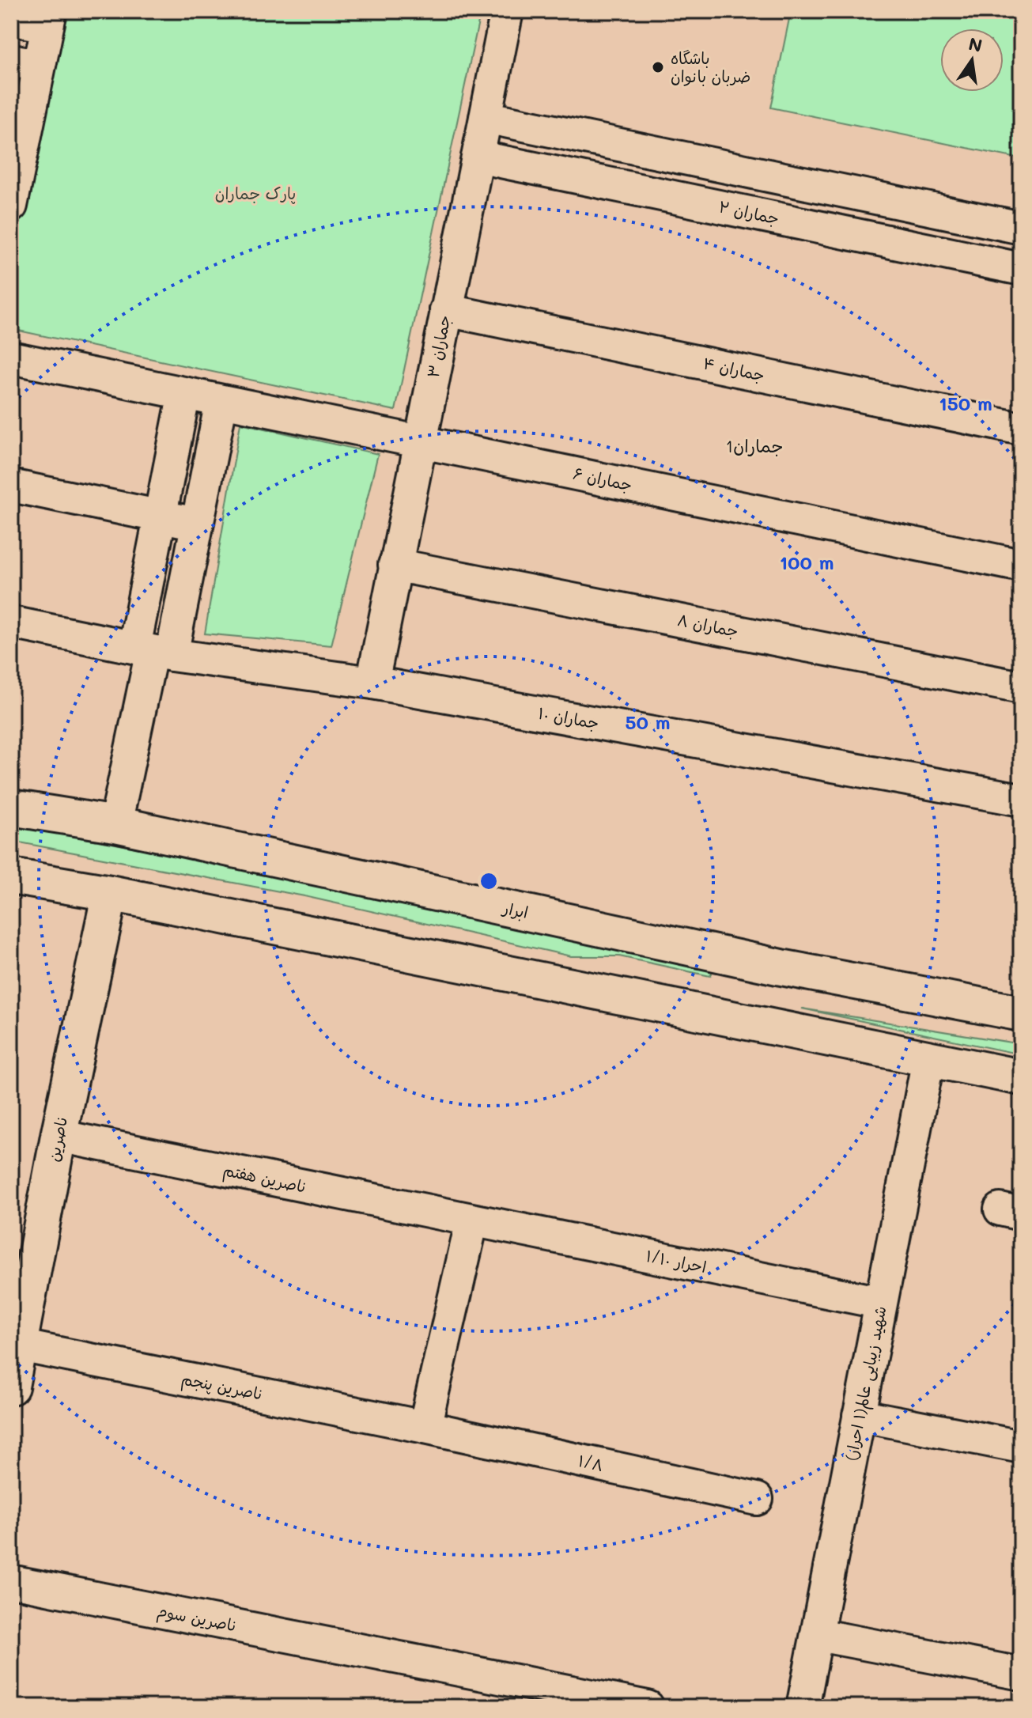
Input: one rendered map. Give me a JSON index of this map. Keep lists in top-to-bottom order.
{
  "streets": {
    "street": [
      "جماران ۲",
      "جماران ۳",
      "جماران ۴",
      "جماران ۶",
      "جماران ۸",
      "جماران ۱۰",
      "ابرار",
      "ناصرین",
      "ناصرین هفتم",
      "۱/۱۰ احرار",
      "شهید زیبایی عالم(۱ احرار)",
      "ناصرین پنجم",
      "۱/۸",
      "ناصرین سوم"
    ]
  },
  "crossings": [
    ["جماران ۲", "جماران ۳"],
    ["جماران ۳", "جماران ۴"],
    ["جماران ۳", "جماران ۶"],
    ["جماران ۳", "جماران ۸"],
    ["جماران ۳", "جماران ۱۰"],
    ["ناصرین", "ناصرین هفتم"],
    ["ناصرین", "ناصرین پنجم"],
    ["ناصرین هفتم", "۱/۱۰ احرار"],
    ["۱/۱۰ احرار", "شهید زیبایی عالم(۱ احرار)"],
    ["ناصرین پنجم", "۱/۸"]
  ],
  "districts": ["جماران1"],
  "parks": ["پارک جماران"],
  "places": ["باشگاه ضربان بانوان"],
  "north": "top",
  "rings": ["150 m", "100 m", "50 m"]
}
